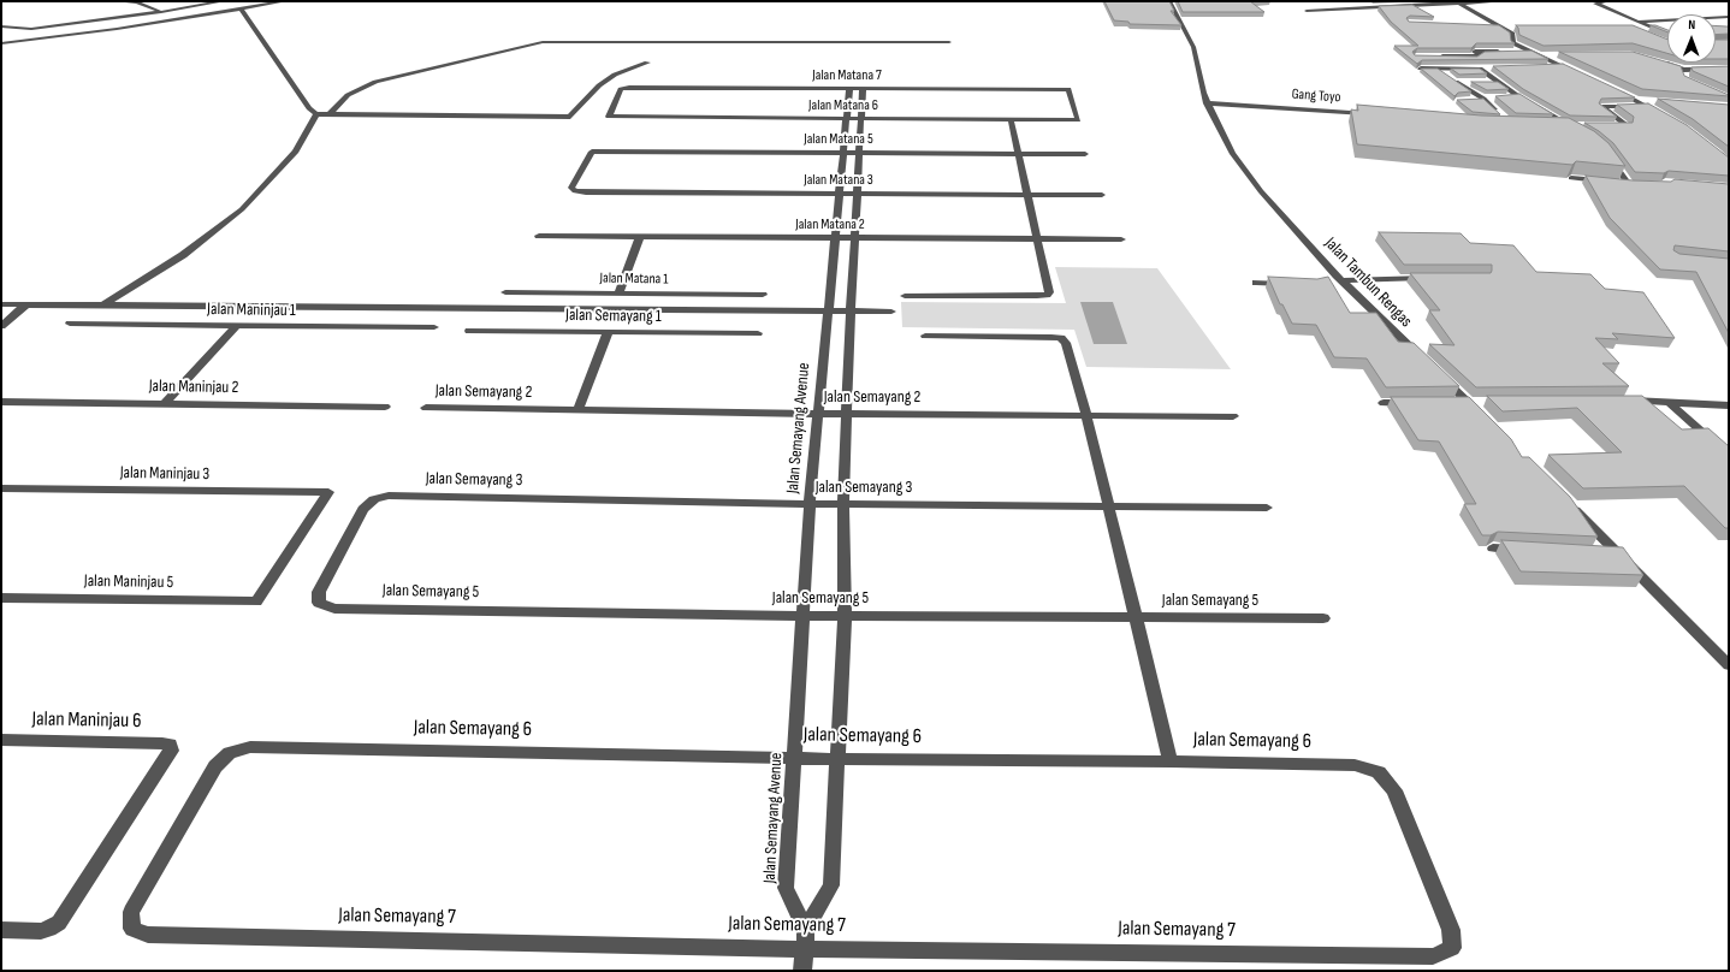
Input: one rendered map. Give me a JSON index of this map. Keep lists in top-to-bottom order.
{
  "streets": {
    "street": [
      "Jalan Matana 7",
      "Gang Toyo",
      "Jalan Matana 6",
      "Jalan Matana 5",
      "Jalan Matana 3",
      "Jalan Matana 2",
      "Jalan Matana 1",
      "Jalan Tambun Rengas",
      "Jalan Maninjau 1",
      "Jalan Semayang 1",
      "Jalan Maninjau 2",
      "Jalan Semayang 2",
      "Jalan Semayang Avenue",
      "Jalan Maninjau 3",
      "Jalan Semayang 3",
      "Jalan Maninjau 5",
      "Jalan Semayang 5",
      "Jalan Maninjau 6",
      "Jalan Semayang 6",
      "Jalan Semayang 7"
    ]
  },
  "crossings": [
    ["Jalan Matana 7", "Jalan Matana 6"],
    ["Jalan Matana 7", "Jalan Semayang Avenue"],
    ["Gang Toyo", "Jalan Tambun Rengas"],
    ["Jalan Matana 6", "Jalan Semayang Avenue"],
    ["Jalan Matana 5", "Jalan Matana 3"],
    ["Jalan Matana 5", "Jalan Semayang Avenue"],
    ["Jalan Matana 3", "Jalan Semayang Avenue"],
    ["Jalan Matana 2", "Jalan Semayang Avenue"],
    ["Jalan Semayang 2", "Jalan Semayang Avenue"],
    ["Jalan Semayang Avenue", "Jalan Semayang 3"],
    ["Jalan Semayang Avenue", "Jalan Semayang 5"],
    ["Jalan Semayang Avenue", "Jalan Semayang 6"],
    ["Jalan Maninjau 3", "Jalan Maninjau 5"],
    ["Jalan Semayang 3", "Jalan Semayang 5"],
    ["Jalan Semayang 6", "Jalan Semayang 7"]
  ],
  "north": "top"
}
